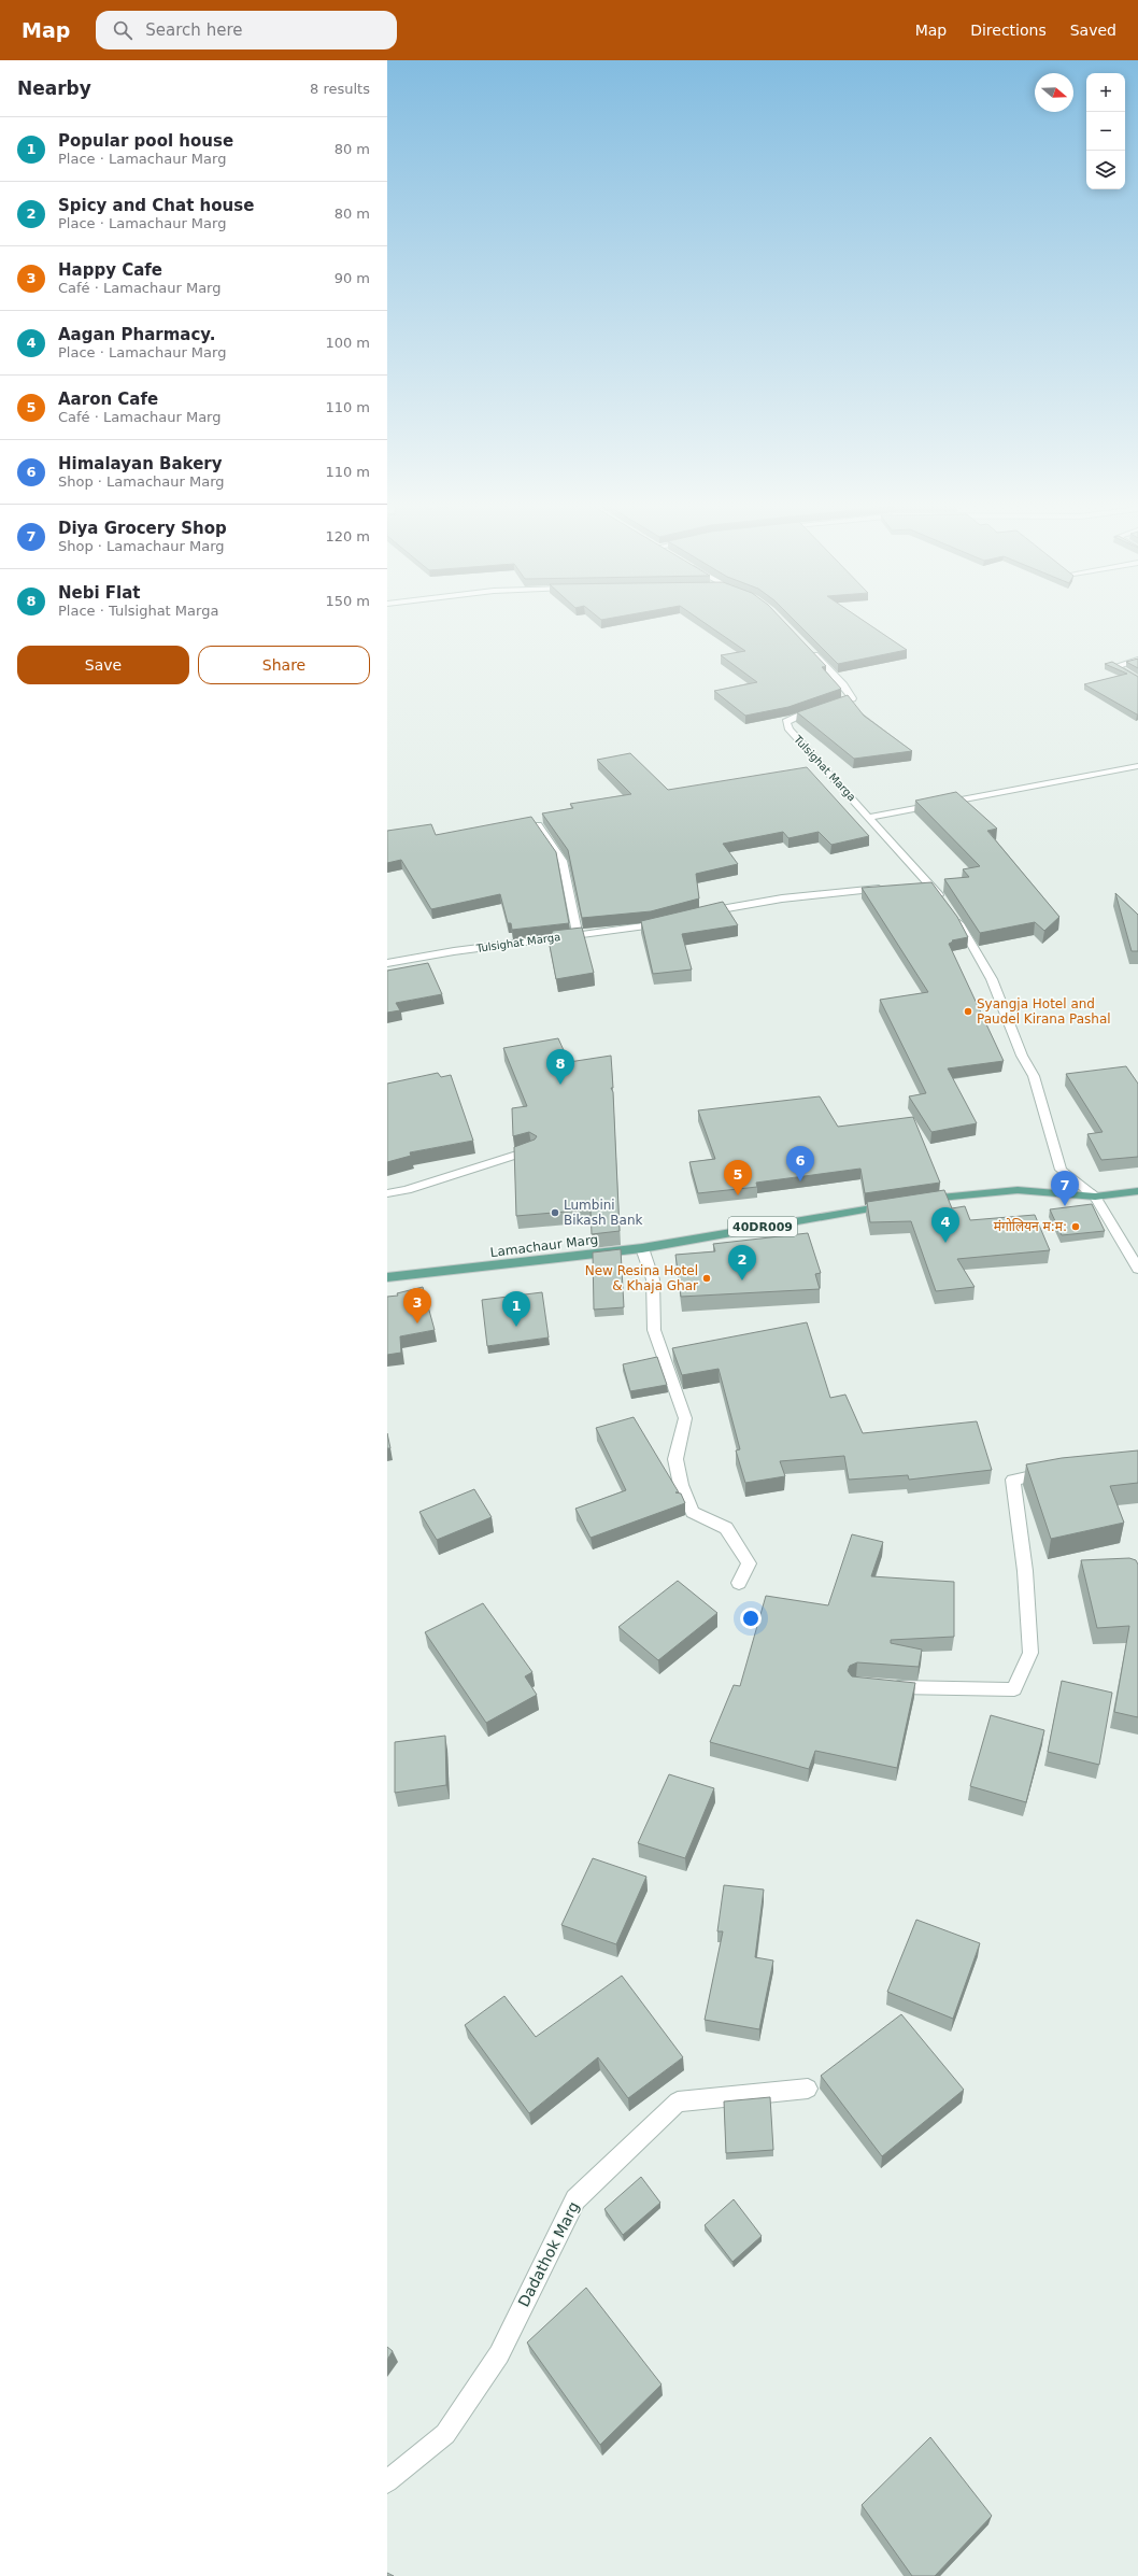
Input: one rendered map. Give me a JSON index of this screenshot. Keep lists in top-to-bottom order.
{
  "streets": {
    "main road": ["40DR009", "Lamachaur Marg"],
    "street": ["Tulsighat Marga", "Dadathok Marg"]
  },
  "places": [
    "Syangja Hotel and Paudel Kirana Pashal",
    "Lumbini Bikash Bank",
    "मंगोलियन म:म:",
    "New Resina Hotel & Khaja Ghar"
  ],
  "north": "right",
  "page": {
    "header": "Map",
    "search": "Search here",
    "nav": ["Map", "Directions", "Saved"],
    "heading": ["Nearby", "8 results"],
    "map_buttons": ["+", "−"],
    "list": [
      {
        "mark": "1",
        "name": "Popular pool house",
        "note": "Place · Lamachaur Marg",
        "value": "80 m"
      },
      {
        "mark": "2",
        "name": "Spicy and Chat house",
        "note": "Place · Lamachaur Marg",
        "value": "80 m"
      },
      {
        "mark": "3",
        "name": "Happy Cafe",
        "note": "Café · Lamachaur Marg",
        "value": "90 m"
      },
      {
        "mark": "4",
        "name": "Aagan Pharmacy.",
        "note": "Place · Lamachaur Marg",
        "value": "100 m"
      },
      {
        "mark": "5",
        "name": "Aaron Cafe",
        "note": "Café · Lamachaur Marg",
        "value": "110 m"
      },
      {
        "mark": "6",
        "name": "Himalayan Bakery",
        "note": "Shop · Lamachaur Marg",
        "value": "110 m"
      },
      {
        "mark": "7",
        "name": "Diya Grocery Shop",
        "note": "Shop · Lamachaur Marg",
        "value": "120 m"
      },
      {
        "mark": "8",
        "name": "Nebi Flat",
        "note": "Place · Tulsighat Marga",
        "value": "150 m"
      }
    ],
    "buttons": ["Save", "Share"],
    "pins": [
      "8",
      "6",
      "5",
      "7",
      "4",
      "2",
      "3",
      "1"
    ]
  }
}
